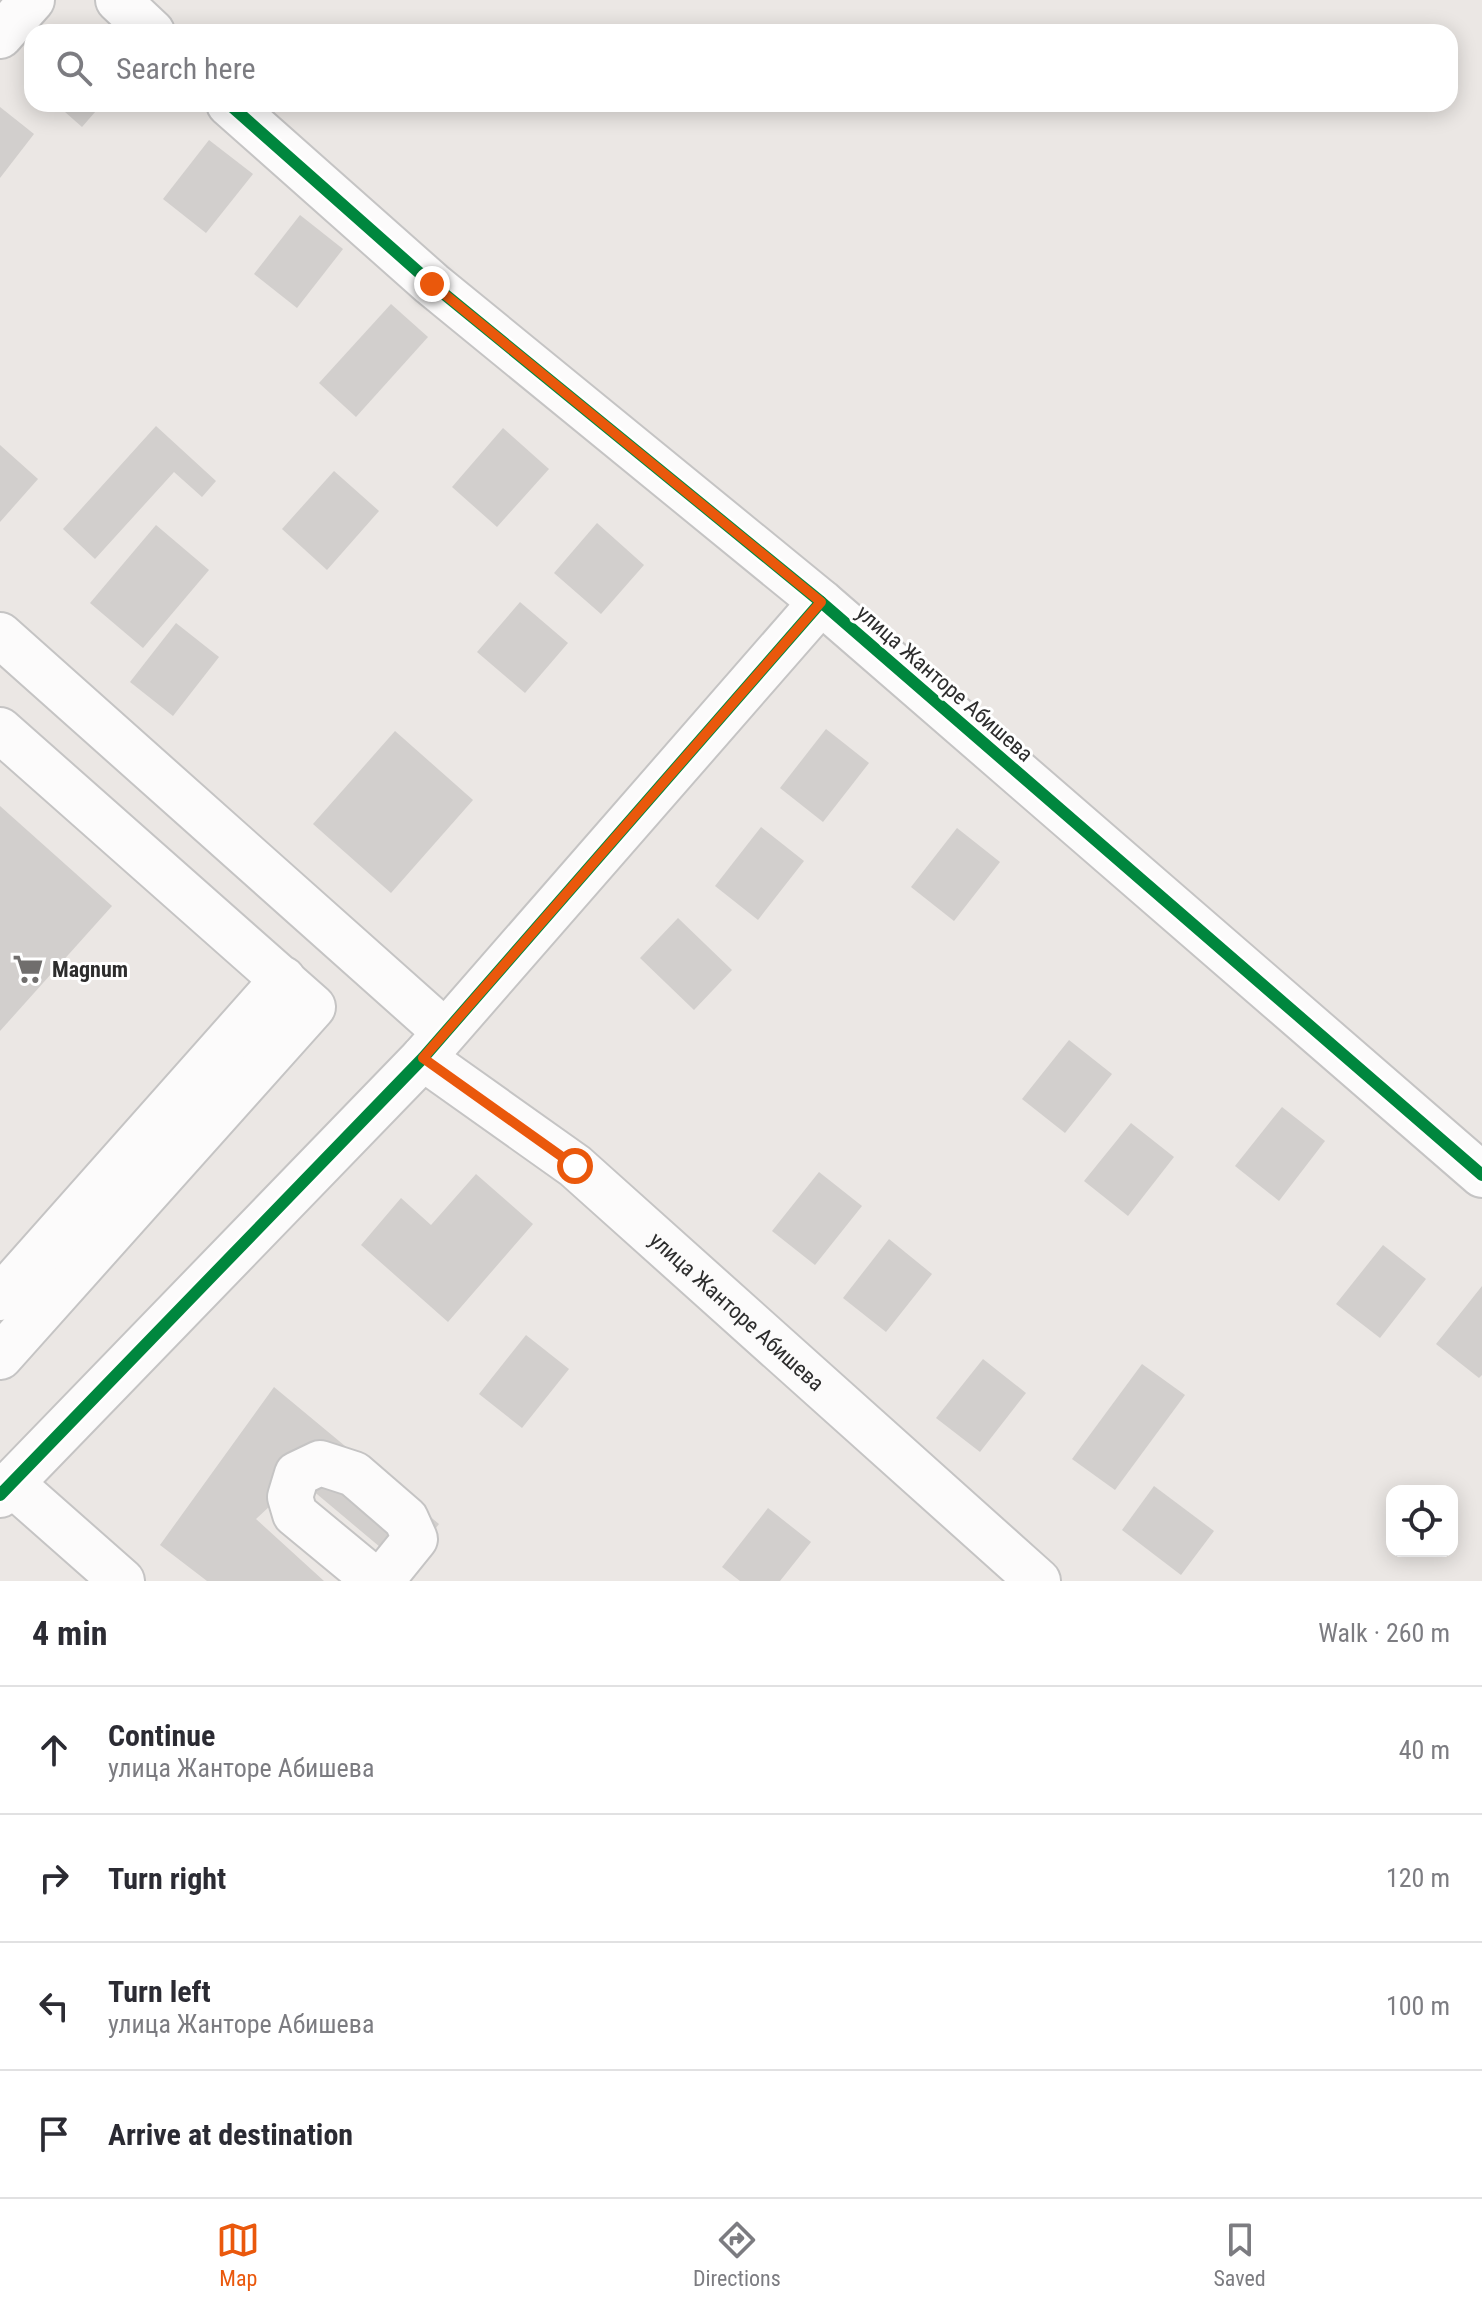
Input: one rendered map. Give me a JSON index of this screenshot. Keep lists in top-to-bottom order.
{
  "streets": {
    "street": ["улица Жанторе Абишева"]
  },
  "places": {
    "supermarket": ["Magnum"]
  },
  "page": {
    "search": "Search here",
    "heading": ["4 min", "Walk · 260 m"],
    "list": [
      ["Continue", "улица Жанторе Абишева", "40 m"],
      ["Turn right", "120 m"],
      ["Turn left", "улица Жанторе Абишева", "100 m"],
      "Arrive at destination"
    ],
    "nav": ["Map", "Directions", "Saved"]
  }
}
